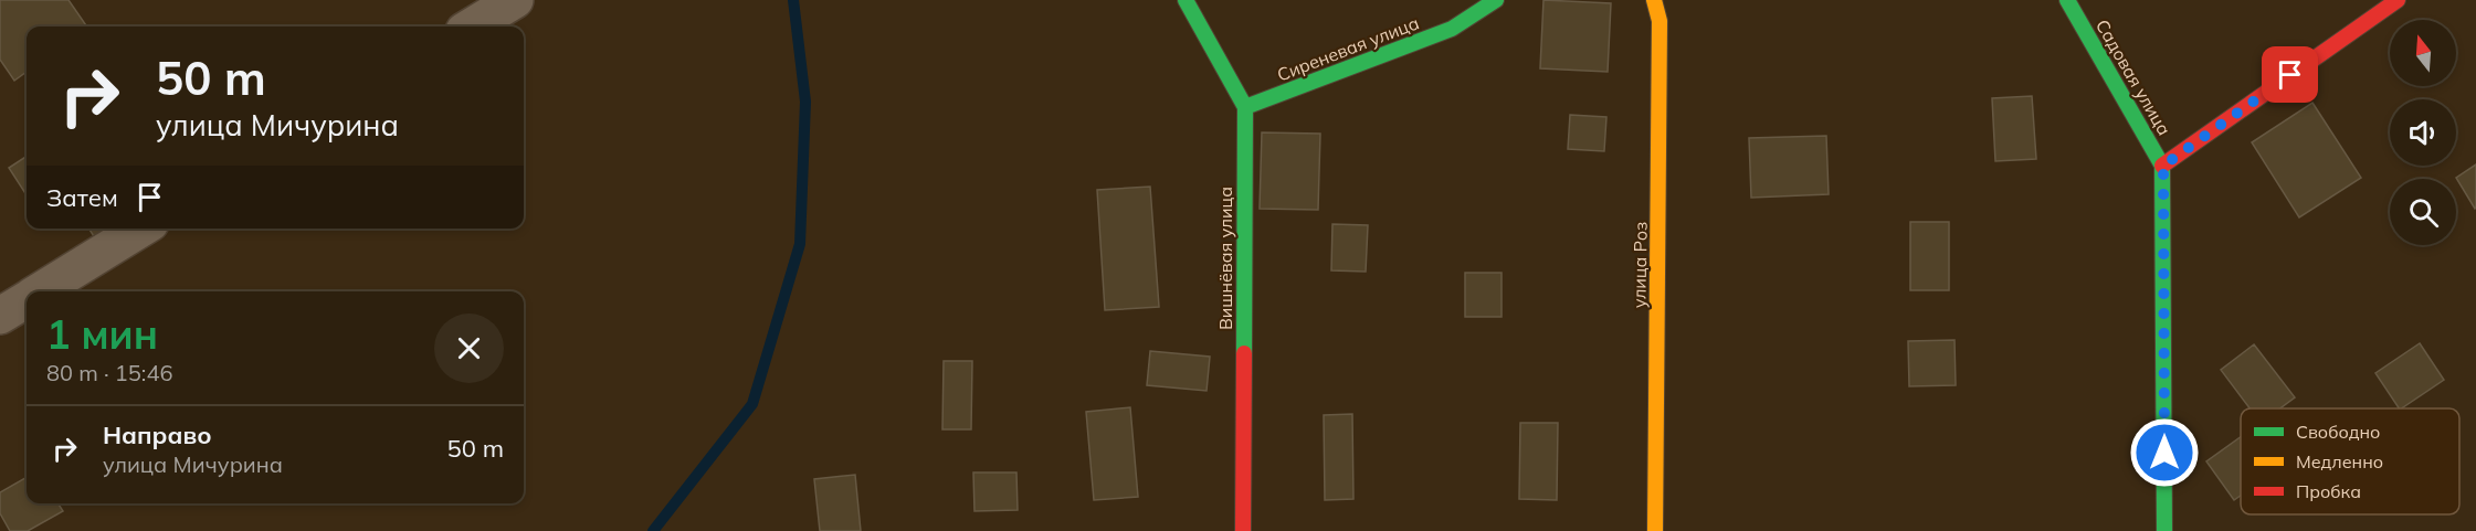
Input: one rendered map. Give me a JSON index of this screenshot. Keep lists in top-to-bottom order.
{
  "streets": {
    "street": [
      "Сиреневая улица",
      "Садовая улица",
      "Вишнёвая улица",
      "улица Роз"
    ]
  },
  "crossings": [
    ["Сиреневая улица", "Вишнёвая улица"]
  ],
  "legend": ["Свободно", "Медленно", "Пробка"],
  "north": "top",
  "page": {
    "turn": ["50 m", "улица Мичурина"],
    "then": "Затем",
    "heading": ["1 мин", "80 m · 15:46"],
    "list": [
      {
        "name": "Направо",
        "note": "улица Мичурина",
        "value": "50 m"
      }
    ]
  }
}
